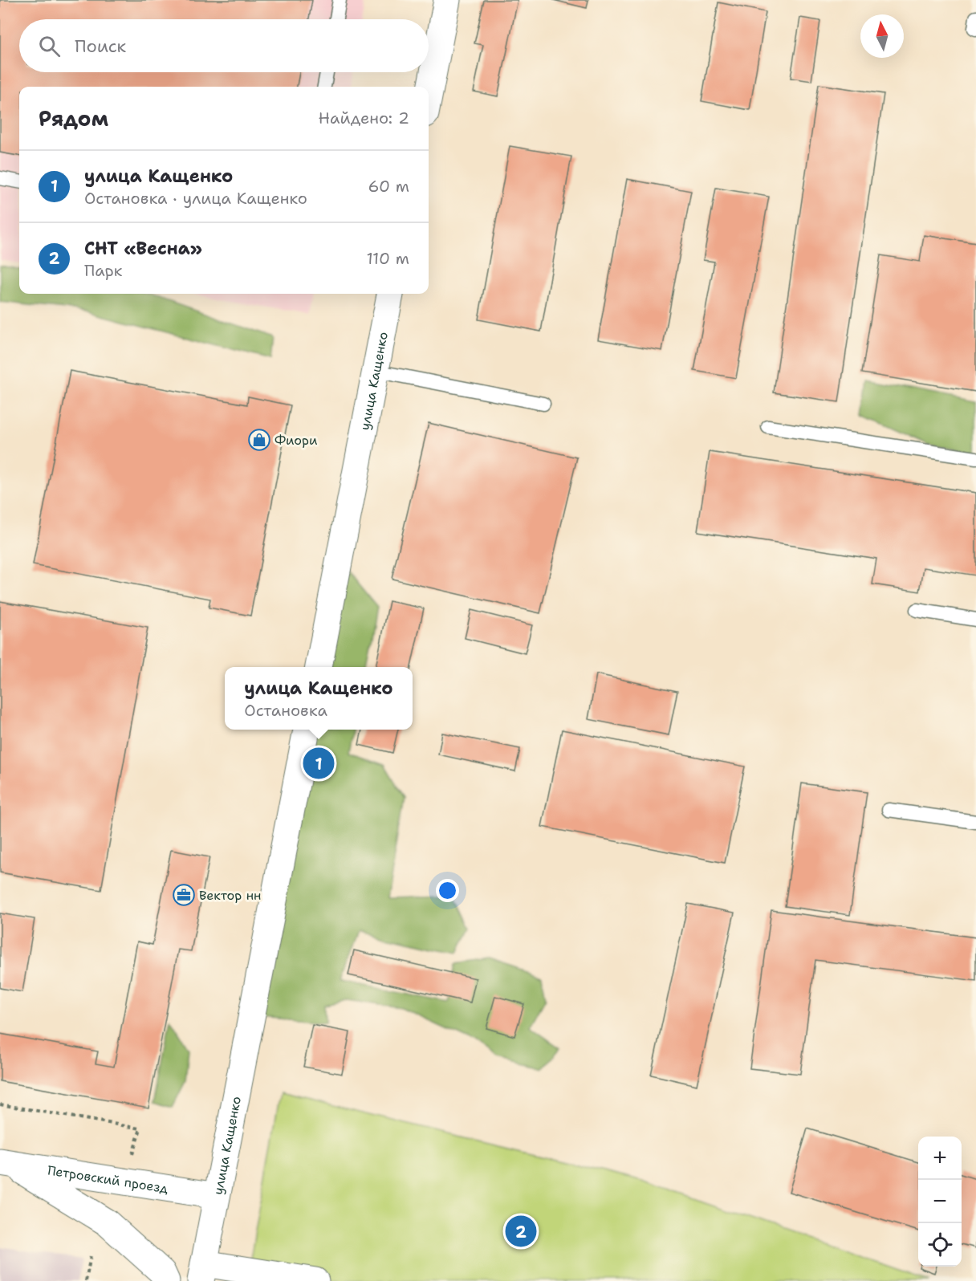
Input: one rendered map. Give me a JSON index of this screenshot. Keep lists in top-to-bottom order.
{
  "streets": {
    "street": ["улица Кащенко", "Петровский проезд"]
  },
  "crossings": [
    ["улица Кащенко", "Петровский проезд"]
  ],
  "places": {
    "shop": ["Фиори"],
    "office": ["Вектор нн"]
  },
  "north": "top",
  "page": {
    "search": "Поиск",
    "heading": ["Рядом", "Найдено: 2"],
    "list": [
      {
        "mark": "1",
        "name": "улица Кащенко",
        "note": "Остановка · улица Кащенко",
        "value": "60 m"
      },
      {
        "mark": "2",
        "name": "СНТ «Весна»",
        "note": "Парк",
        "value": "110 m"
      }
    ],
    "popup": ["улица Кащенко", "Остановка"],
    "pins": ["1", "2"],
    "map_buttons": ["+", "−"]
  }
}
